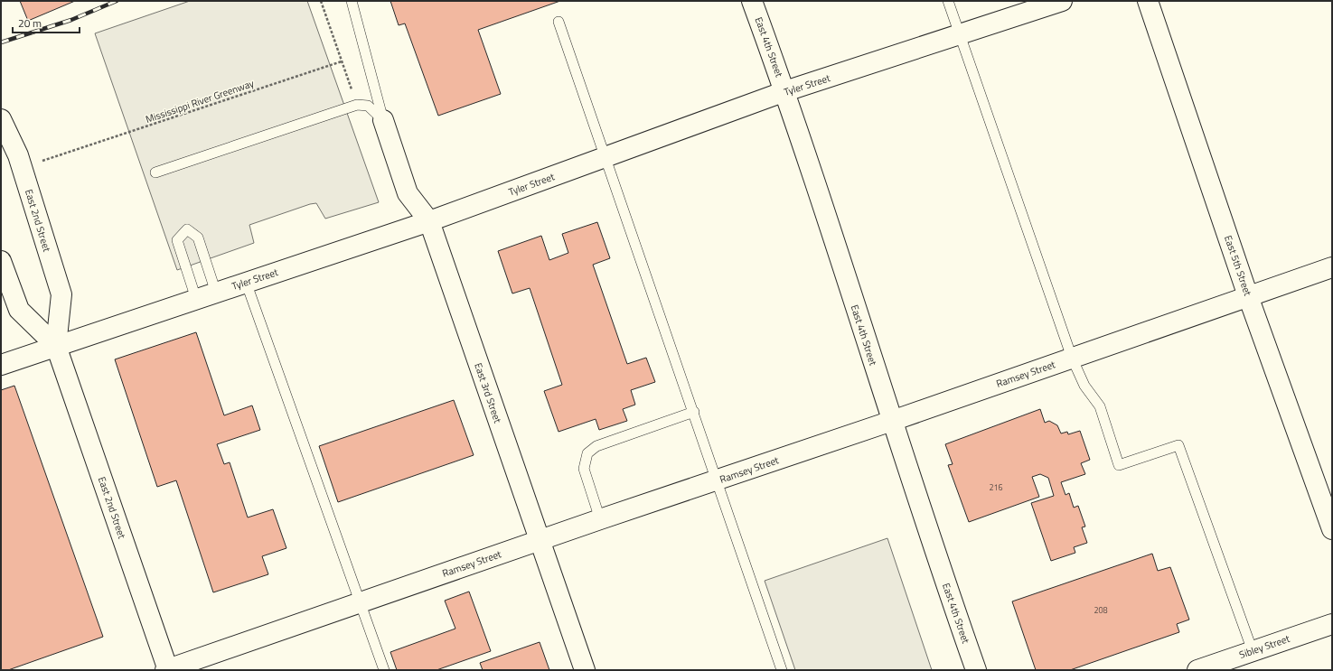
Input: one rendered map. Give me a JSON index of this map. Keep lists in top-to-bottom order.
{
  "streets": {
    "street": [
      "East 4th Street",
      "Tyler Street",
      "East 2nd Street",
      "East 5th Street",
      "Ramsey Street",
      "East 3rd Street",
      "Sibley Street"
    ],
    "path": ["Mississippi River Greenway"]
  },
  "crossings": [
    ["East 4th Street", "Tyler Street"],
    ["East 4th Street", "Ramsey Street"],
    ["Tyler Street", "East 2nd Street"],
    ["Tyler Street", "East 3rd Street"],
    ["Mississippi River Greenway", "East 2nd Street"],
    ["East 2nd Street", "Ramsey Street"],
    ["East 5th Street", "Ramsey Street"],
    ["Ramsey Street", "East 3rd Street"]
  ],
  "house_numbers": ["216", "208"],
  "scale_bar": "20 m"
}
